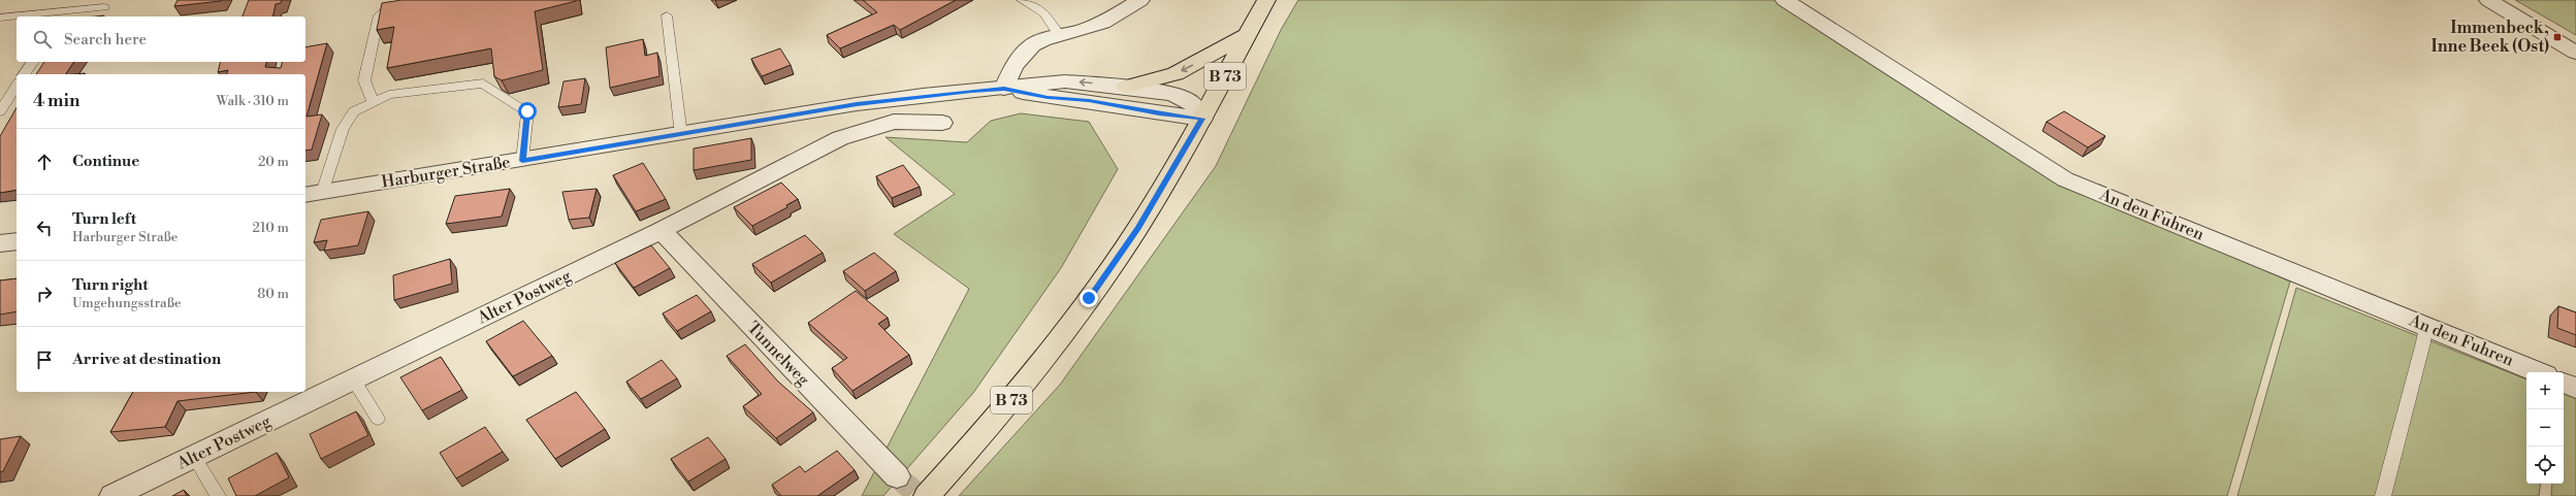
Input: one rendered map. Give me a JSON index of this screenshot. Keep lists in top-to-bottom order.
{
  "streets": {
    "main road": ["B 73"],
    "street": [
      "Harburger Straße",
      "An den Fuhren",
      "Alter Postweg",
      "Tunnelweg"
    ]
  },
  "crossings": [
    ["B 73", "Harburger Straße"],
    ["Alter Postweg", "Tunnelweg"]
  ],
  "places": {
    "transit": ["Immenbeck, Inne Beek (Ost)"]
  },
  "page": {
    "search": "Search here",
    "heading": ["4 min", "Walk · 310 m"],
    "list": [
      ["Continue", "20 m"],
      ["Turn left", "Harburger Straße", "210 m"],
      ["Turn right", "Umgehungsstraße", "80 m"],
      "Arrive at destination"
    ],
    "map_buttons": ["+", "−"]
  }
}
